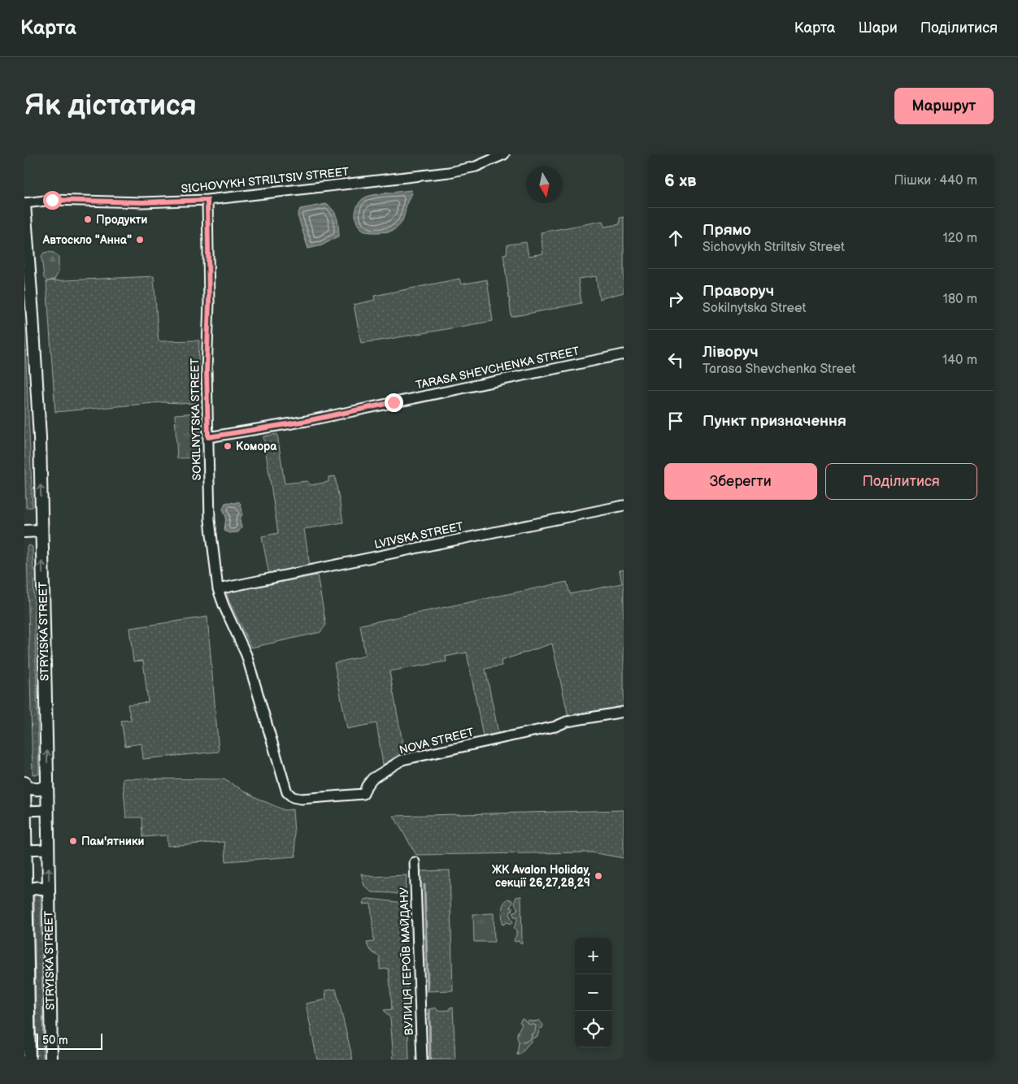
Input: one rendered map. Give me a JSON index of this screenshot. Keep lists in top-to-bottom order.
{
  "streets": {
    "main road": ["STRYISKA STREET"],
    "street": [
      "SICHOVYKH STRILTSIV STREET",
      "TARASA SHEVCHENKA STREET",
      "SOKILNYTSKA STREET",
      "LVIVSKA STREET",
      "NOVA STREET",
      "ВУЛИЦЯ ГЕРОЇВ МАЙДАНУ"
    ]
  },
  "crossings": [
    ["SICHOVYKH STRILTSIV STREET", "SOKILNYTSKA STREET"],
    ["SICHOVYKH STRILTSIV STREET", "STRYISKA STREET"],
    ["TARASA SHEVCHENKA STREET", "SOKILNYTSKA STREET"],
    ["SOKILNYTSKA STREET", "LVIVSKA STREET"],
    ["SOKILNYTSKA STREET", "NOVA STREET"],
    ["LVIVSKA STREET", "NOVA STREET"]
  ],
  "one_way": ["STRYISKA STREET"],
  "places": [
    "Продукти",
    "Автоскло \"Анна\"",
    "Комора",
    "Пам'ятники",
    "ЖК Avalon Holiday, секції 26,27,28,29"
  ],
  "scale_bar": "50 m",
  "north": "bottom",
  "page": {
    "header": "Карта",
    "nav": ["Карта", "Шари", "Поділитися"],
    "buttons": [
      "Маршрут",
      ["Зберегти", "Поділитися"]
    ],
    "title": "Як дістатися",
    "heading": ["6 хв", "Пішки · 440 m"],
    "list": [
      ["Прямо", "Sichovykh Striltsiv Street", "120 m"],
      ["Праворуч", "Sokilnytska Street", "180 m"],
      ["Ліворуч", "Tarasa Shevchenka Street", "140 m"],
      "Пункт призначення"
    ],
    "map_buttons": ["+", "−"],
    "scale": "50 m"
  }
}
